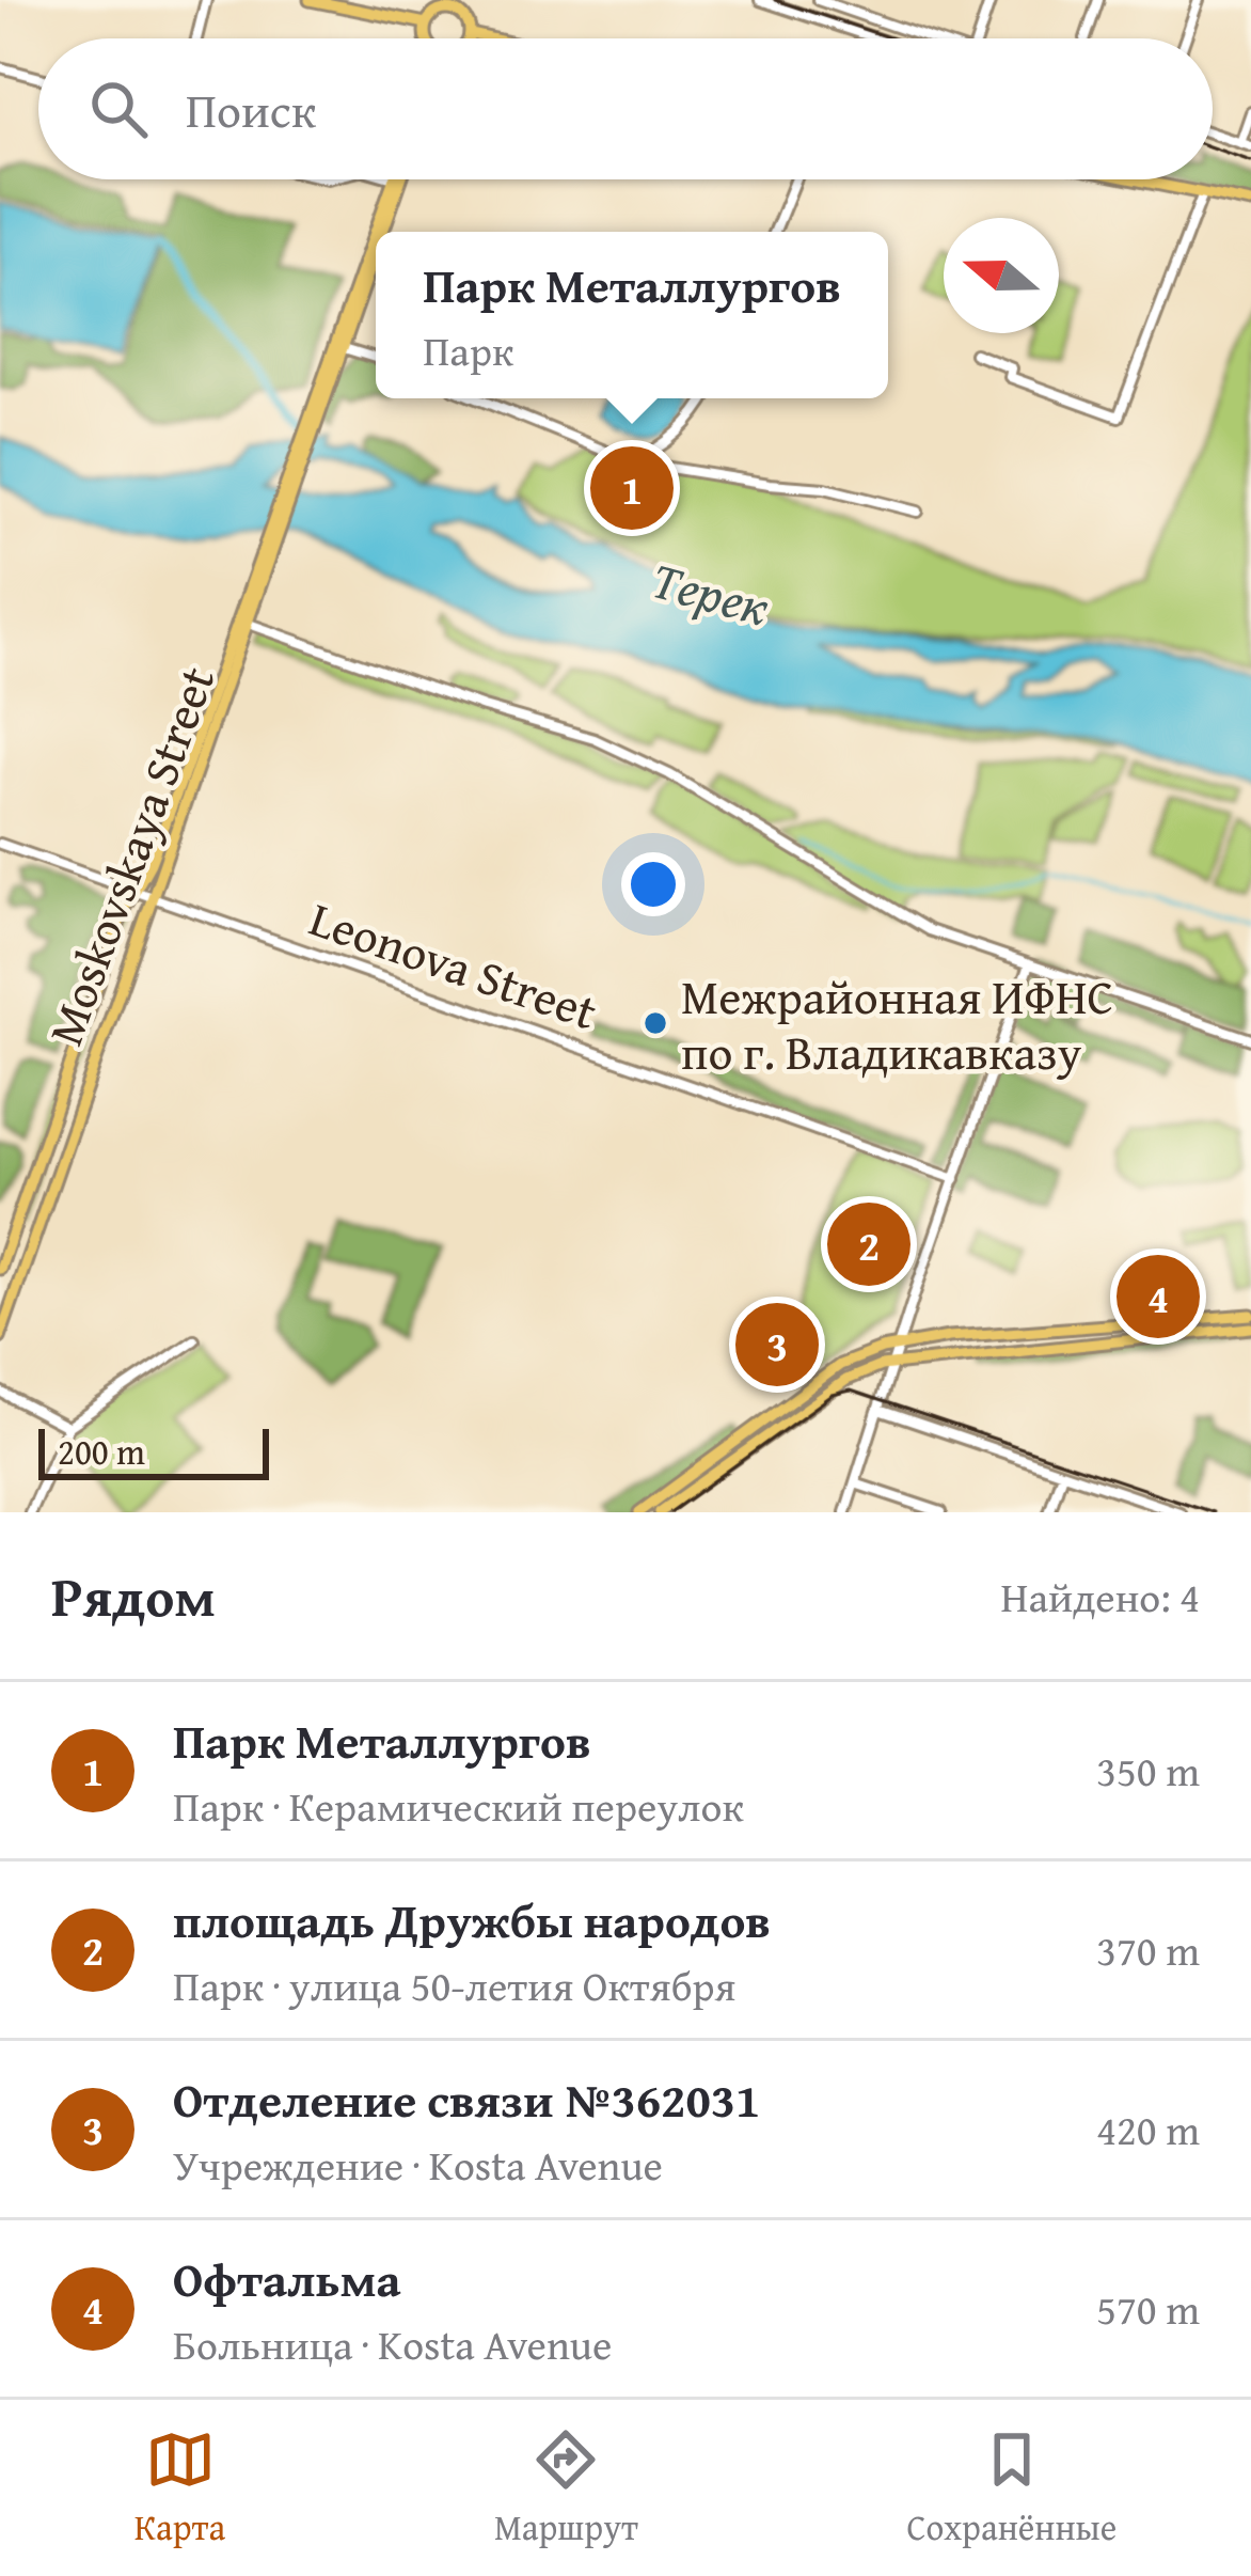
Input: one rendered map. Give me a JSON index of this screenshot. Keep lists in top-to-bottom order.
{
  "streets": {
    "main road": ["Moskovskaya Street"],
    "street": ["Leonova Street"]
  },
  "crossings": [
    ["Moskovskaya Street", "Leonova Street"]
  ],
  "water": ["Терек"],
  "places": ["Межрайонная ИФНС по г. Владикавказу"],
  "scale_bar": "200 m",
  "north": "left",
  "page": {
    "search": "Поиск",
    "popup": ["Парк Металлургов", "Парк"],
    "pins": [
      "1",
      "2",
      "4",
      "3"
    ],
    "scale": "200 m",
    "heading": ["Рядом", "Найдено: 4"],
    "list": [
      {
        "mark": "1",
        "name": "Парк Металлургов",
        "note": "Парк · Керамический переулок",
        "value": "350 m"
      },
      {
        "mark": "2",
        "name": "площадь Дружбы народов",
        "note": "Парк · улица 50-летия Октября",
        "value": "370 m"
      },
      {
        "mark": "3",
        "name": "Отделение связи №362031",
        "note": "Учреждение · Kosta Avenue",
        "value": "420 m"
      },
      {
        "mark": "4",
        "name": "Офтальма",
        "note": "Больница · Kosta Avenue",
        "value": "570 m"
      }
    ],
    "nav": ["Карта", "Маршрут", "Сохранённые"]
  }
}
